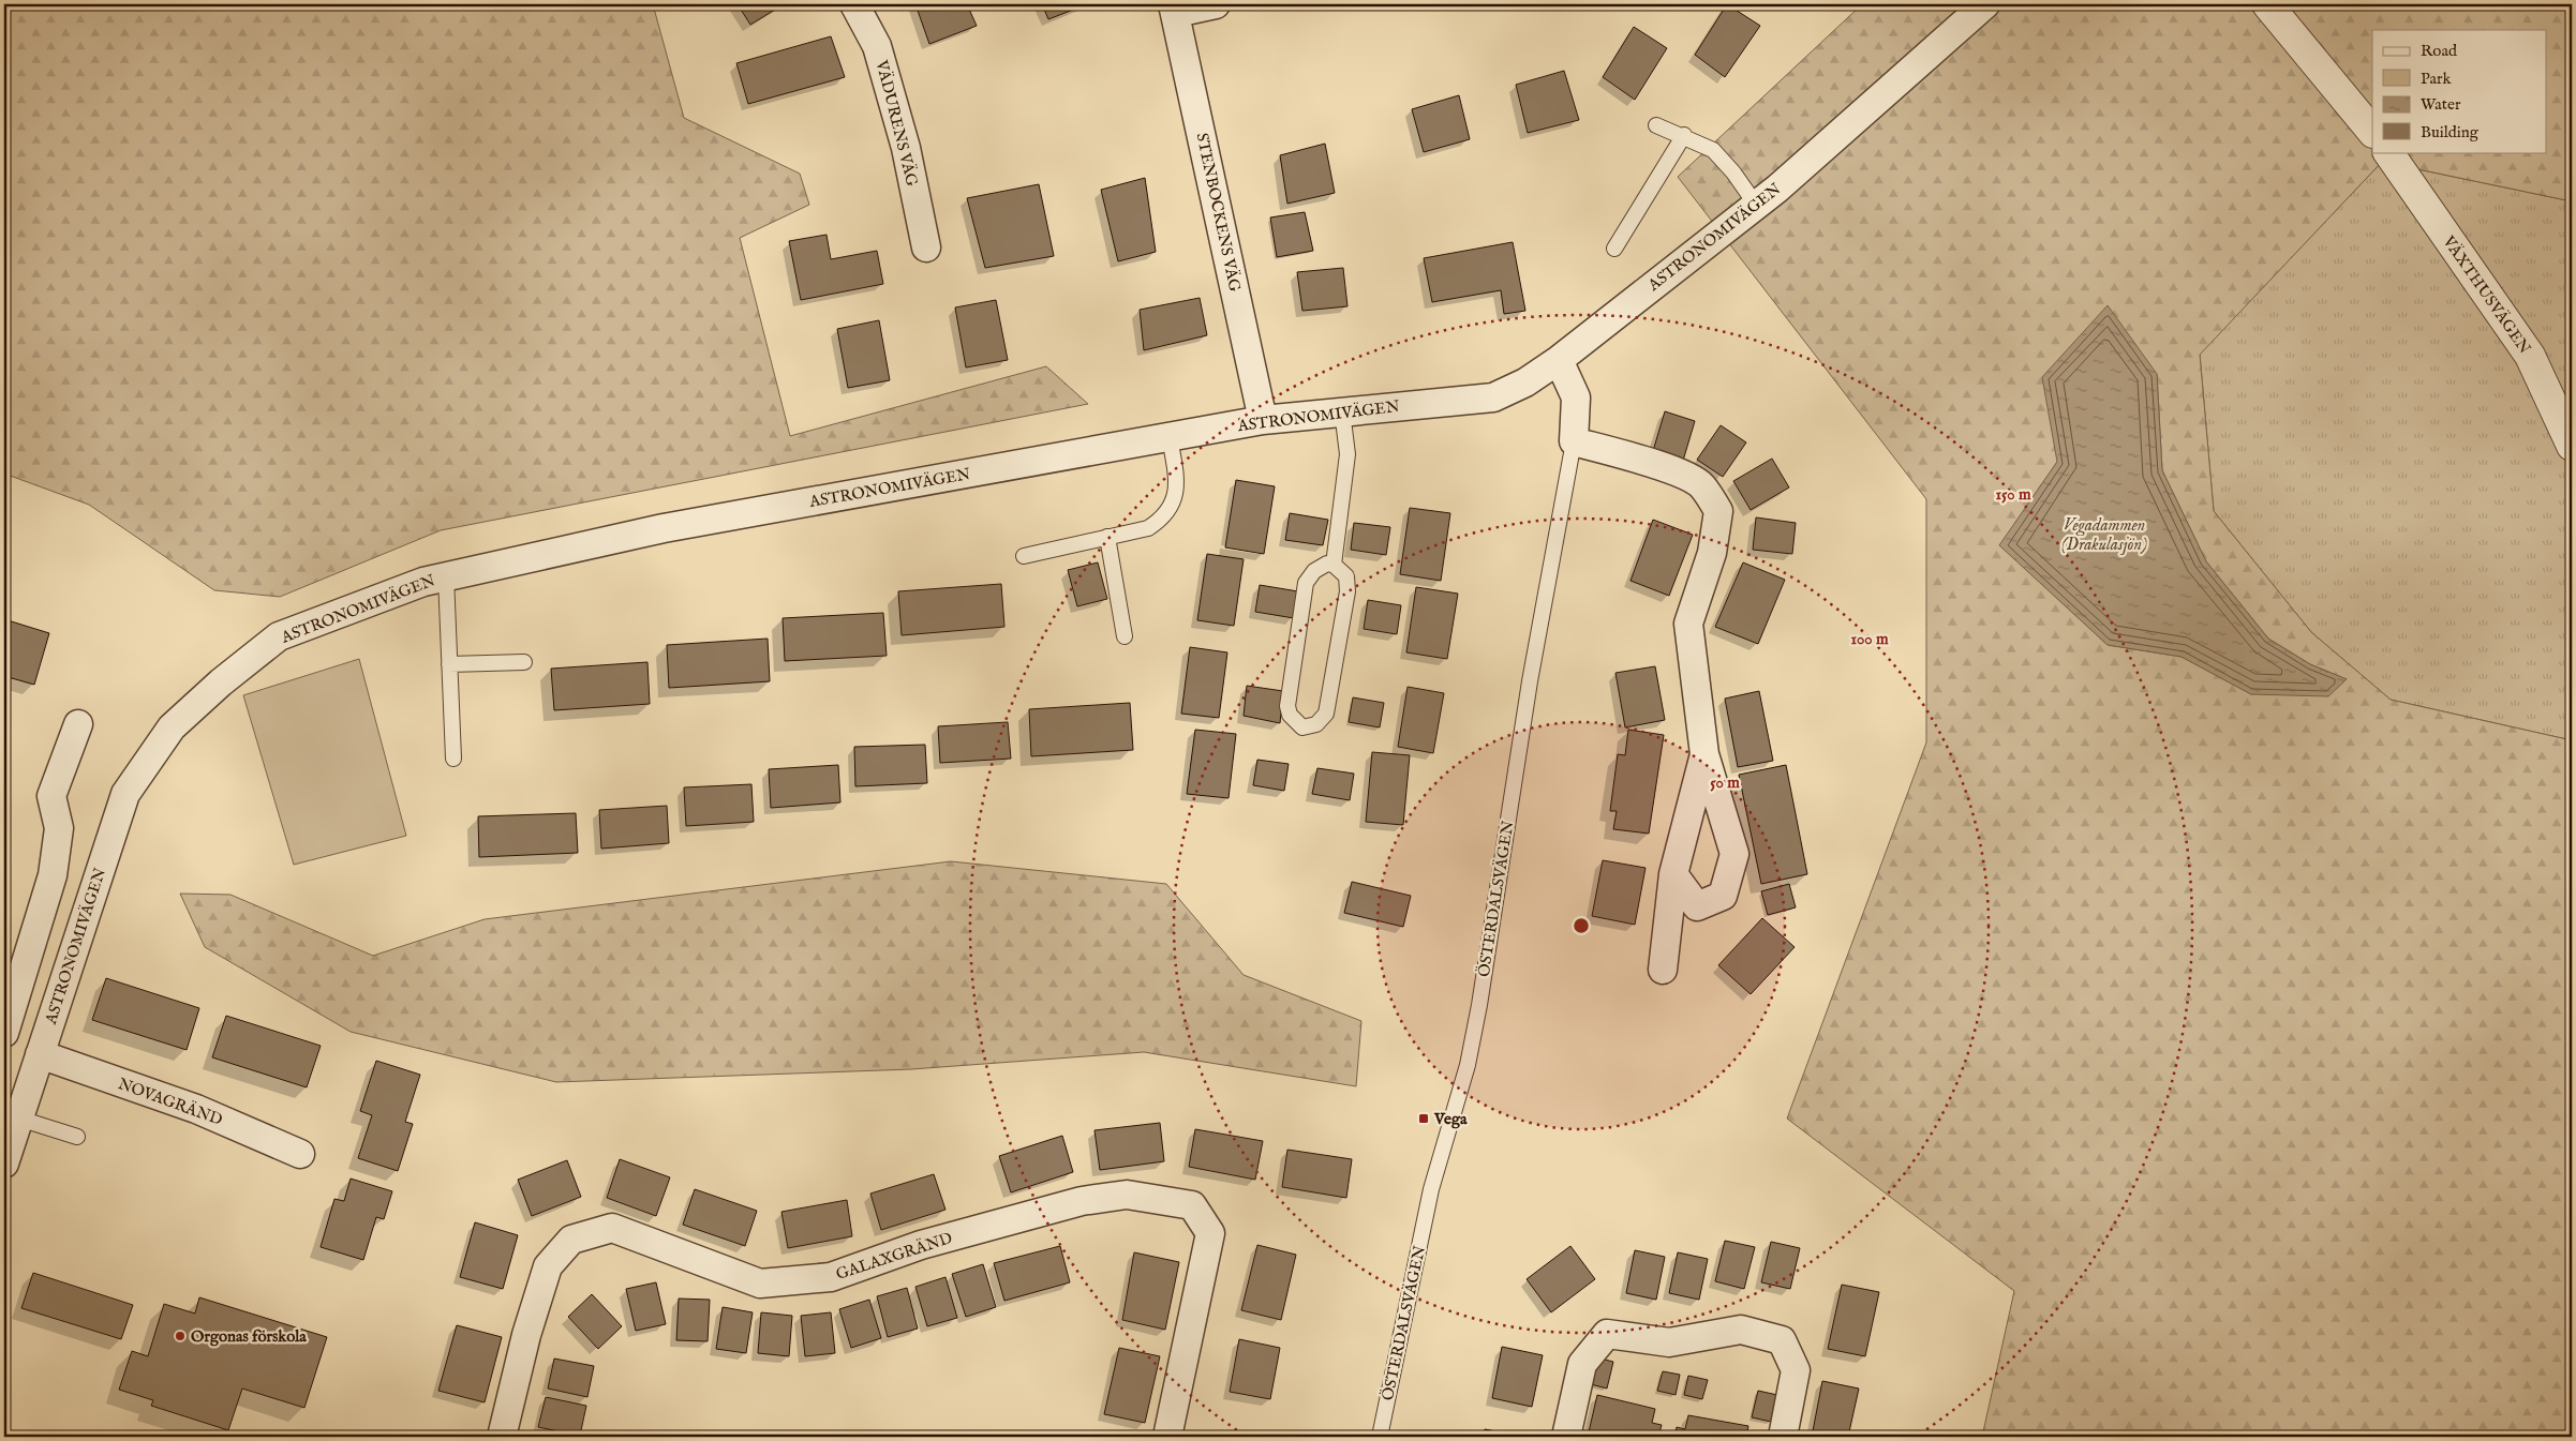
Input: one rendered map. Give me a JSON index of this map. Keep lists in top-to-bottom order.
{
  "streets": {
    "street": [
      "VÄDURENS VÄG",
      "STENBOCKENS VÄG",
      "ASTRONOMIVÄGEN",
      "VÄXTHUSVÄGEN",
      "ÖSTERDALSVÄGEN",
      "NOVAGRÄND",
      "GALAXGRÄND"
    ]
  },
  "crossings": [
    ["STENBOCKENS VÄG", "ASTRONOMIVÄGEN"],
    ["ASTRONOMIVÄGEN", "ÖSTERDALSVÄGEN"],
    ["ASTRONOMIVÄGEN", "NOVAGRÄND"]
  ],
  "water": ["Vegadammen (Drakulasjön)"],
  "places": {
    "transit": ["Vega"],
    "other": ["Orgonas förskola"]
  },
  "legend": [
    "Road",
    "Park",
    "Water",
    "Building"
  ],
  "rings": ["150 m", "100 m", "50 m"]
}
